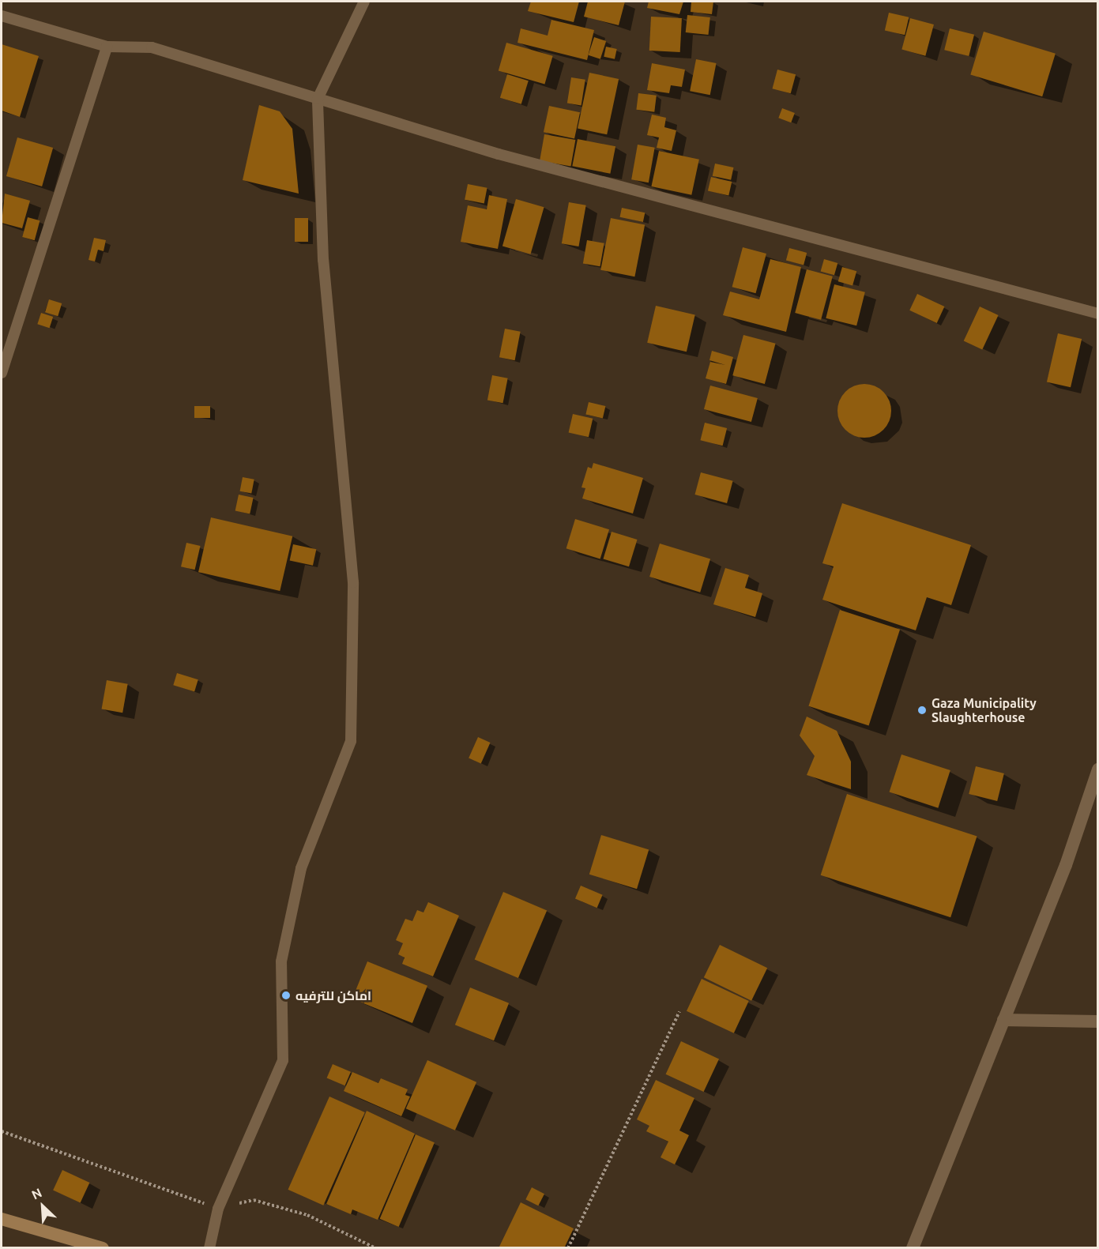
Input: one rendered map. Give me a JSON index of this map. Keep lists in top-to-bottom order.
{
  "places": ["Gaza Municipality Slaughterhouse", "اماكن للترفيه"],
  "north": "top left"
}
